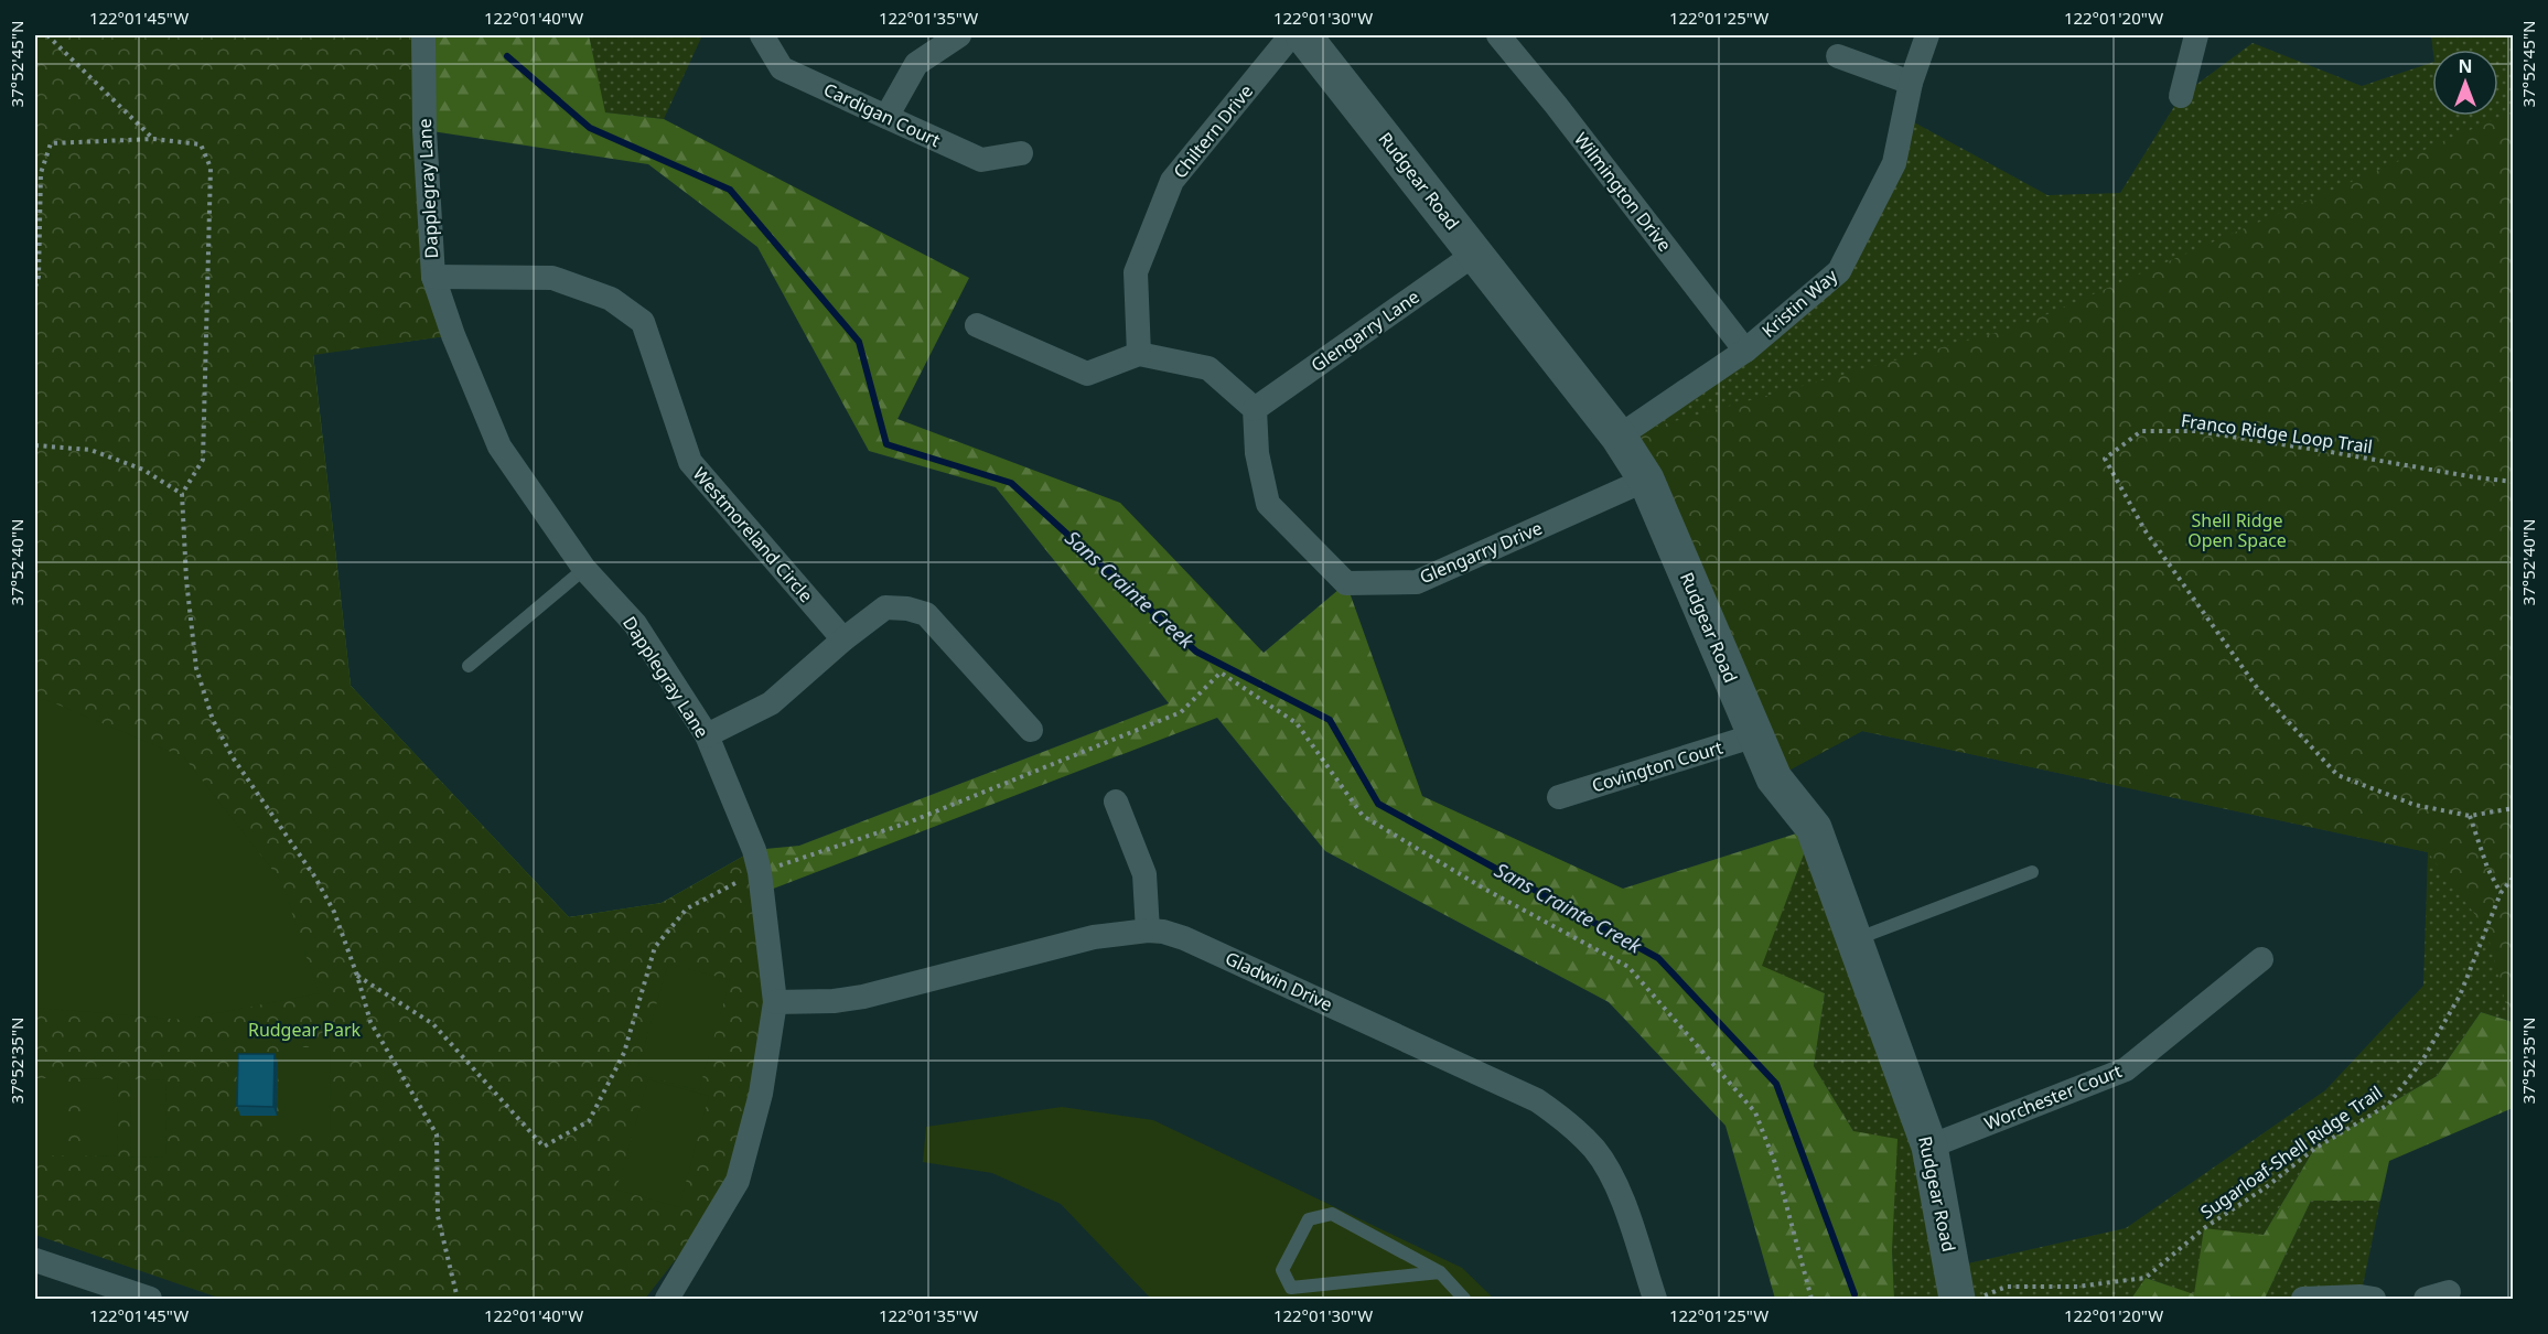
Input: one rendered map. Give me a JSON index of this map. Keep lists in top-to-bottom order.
{
  "streets": {
    "street": [
      "Cardigan Court",
      "Chiltern Drive",
      "Rudgear Road",
      "Dapplegray Lane",
      "Wilmington Drive",
      "Kristin Way",
      "Glengarry Lane",
      "Westmoreland Circle",
      "Glengarry Drive",
      "Covington Court",
      "Gladwin Drive",
      "Worchester Court"
    ],
    "path": ["Franco Ridge Loop Trail", "Sugarloaf-Shell Ridge Trail"]
  },
  "crossings": [
    ["Rudgear Road", "Kristin Way"],
    ["Rudgear Road", "Glengarry Lane"],
    ["Rudgear Road", "Glengarry Drive"],
    ["Rudgear Road", "Covington Court"],
    ["Rudgear Road", "Worchester Court"],
    ["Rudgear Road", "Sugarloaf-Shell Ridge Trail"],
    ["Dapplegray Lane", "Westmoreland Circle"],
    ["Dapplegray Lane", "Gladwin Drive"],
    ["Wilmington Drive", "Kristin Way"],
    ["Glengarry Lane", "Glengarry Drive"]
  ],
  "water": ["Sans Crainte Creek"],
  "parks": ["Shell Ridge Open Space", "Rudgear Park"],
  "north": "top",
  "coordinates": [
    "122°01'45\"W",
    "122°01'40\"W",
    "122°01'35\"W",
    "122°01'30\"W",
    "122°01'25\"W",
    "122°01'20\"W",
    "37°52'45\"N",
    "37°52'40\"N",
    "37°52'35\"N"
  ]
}
